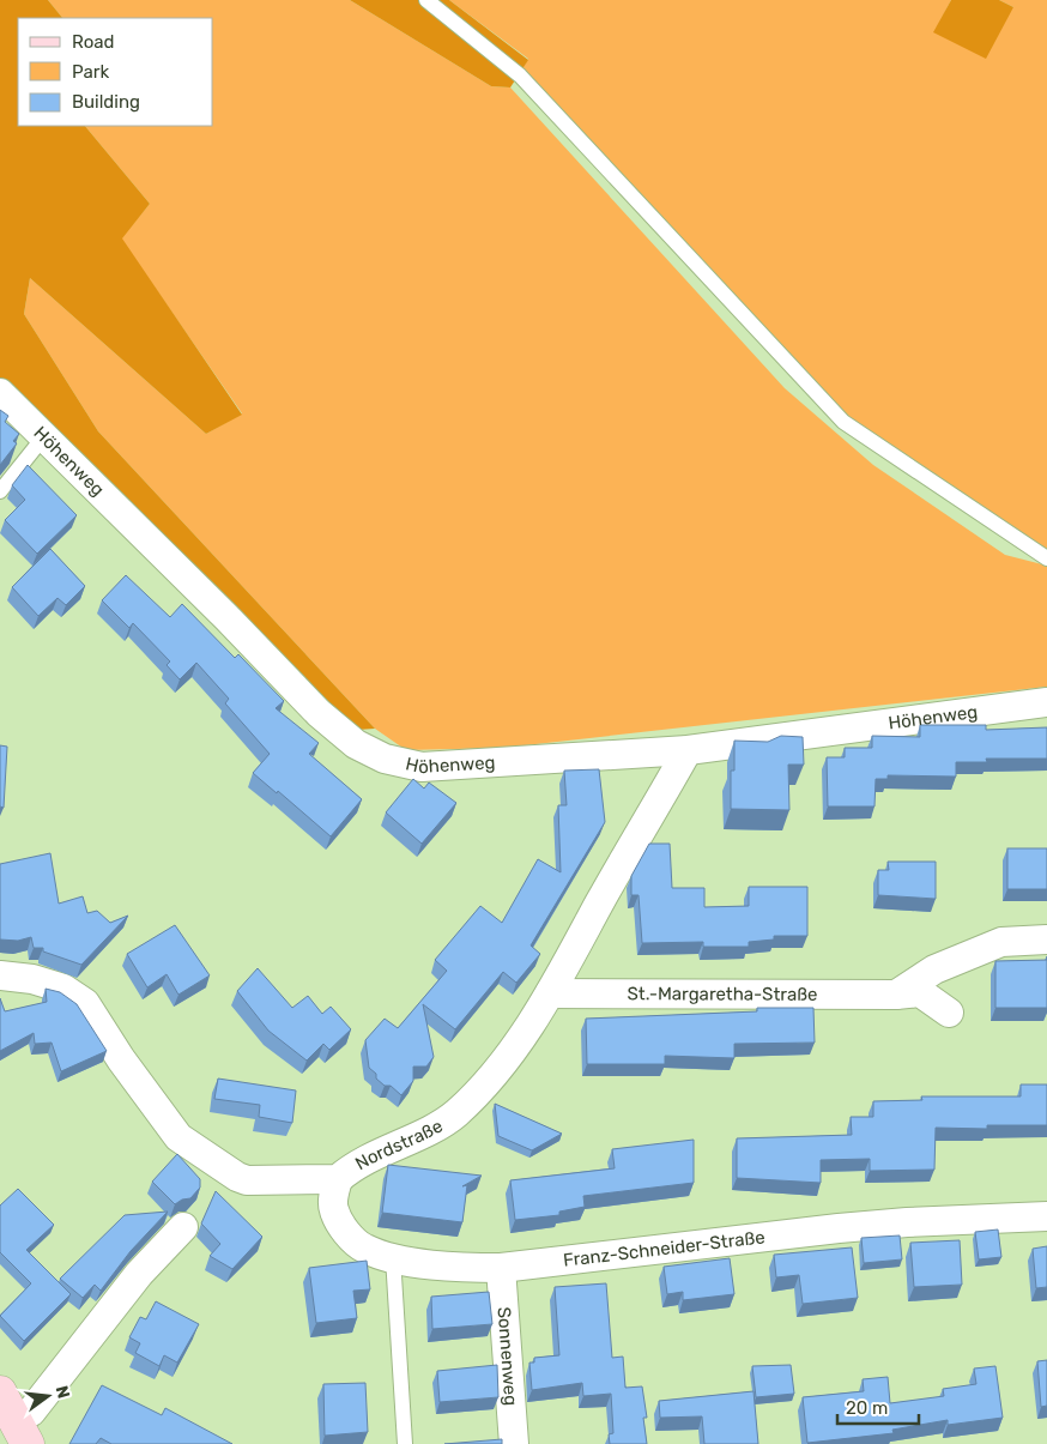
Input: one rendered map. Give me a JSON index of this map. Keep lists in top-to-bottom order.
{
  "streets": {
    "street": [
      "Höhenweg",
      "St.-Margaretha-Straße",
      "Nordstraße",
      "Franz-Schneider-Straße",
      "Sonnenweg"
    ]
  },
  "crossings": [
    ["Höhenweg", "Nordstraße"],
    ["St.-Margaretha-Straße", "Nordstraße"],
    ["Nordstraße", "Franz-Schneider-Straße"],
    ["Franz-Schneider-Straße", "Sonnenweg"]
  ],
  "legend": ["Road", "Park", "Building"],
  "scale_bar": "20 m",
  "north": "right"
}
